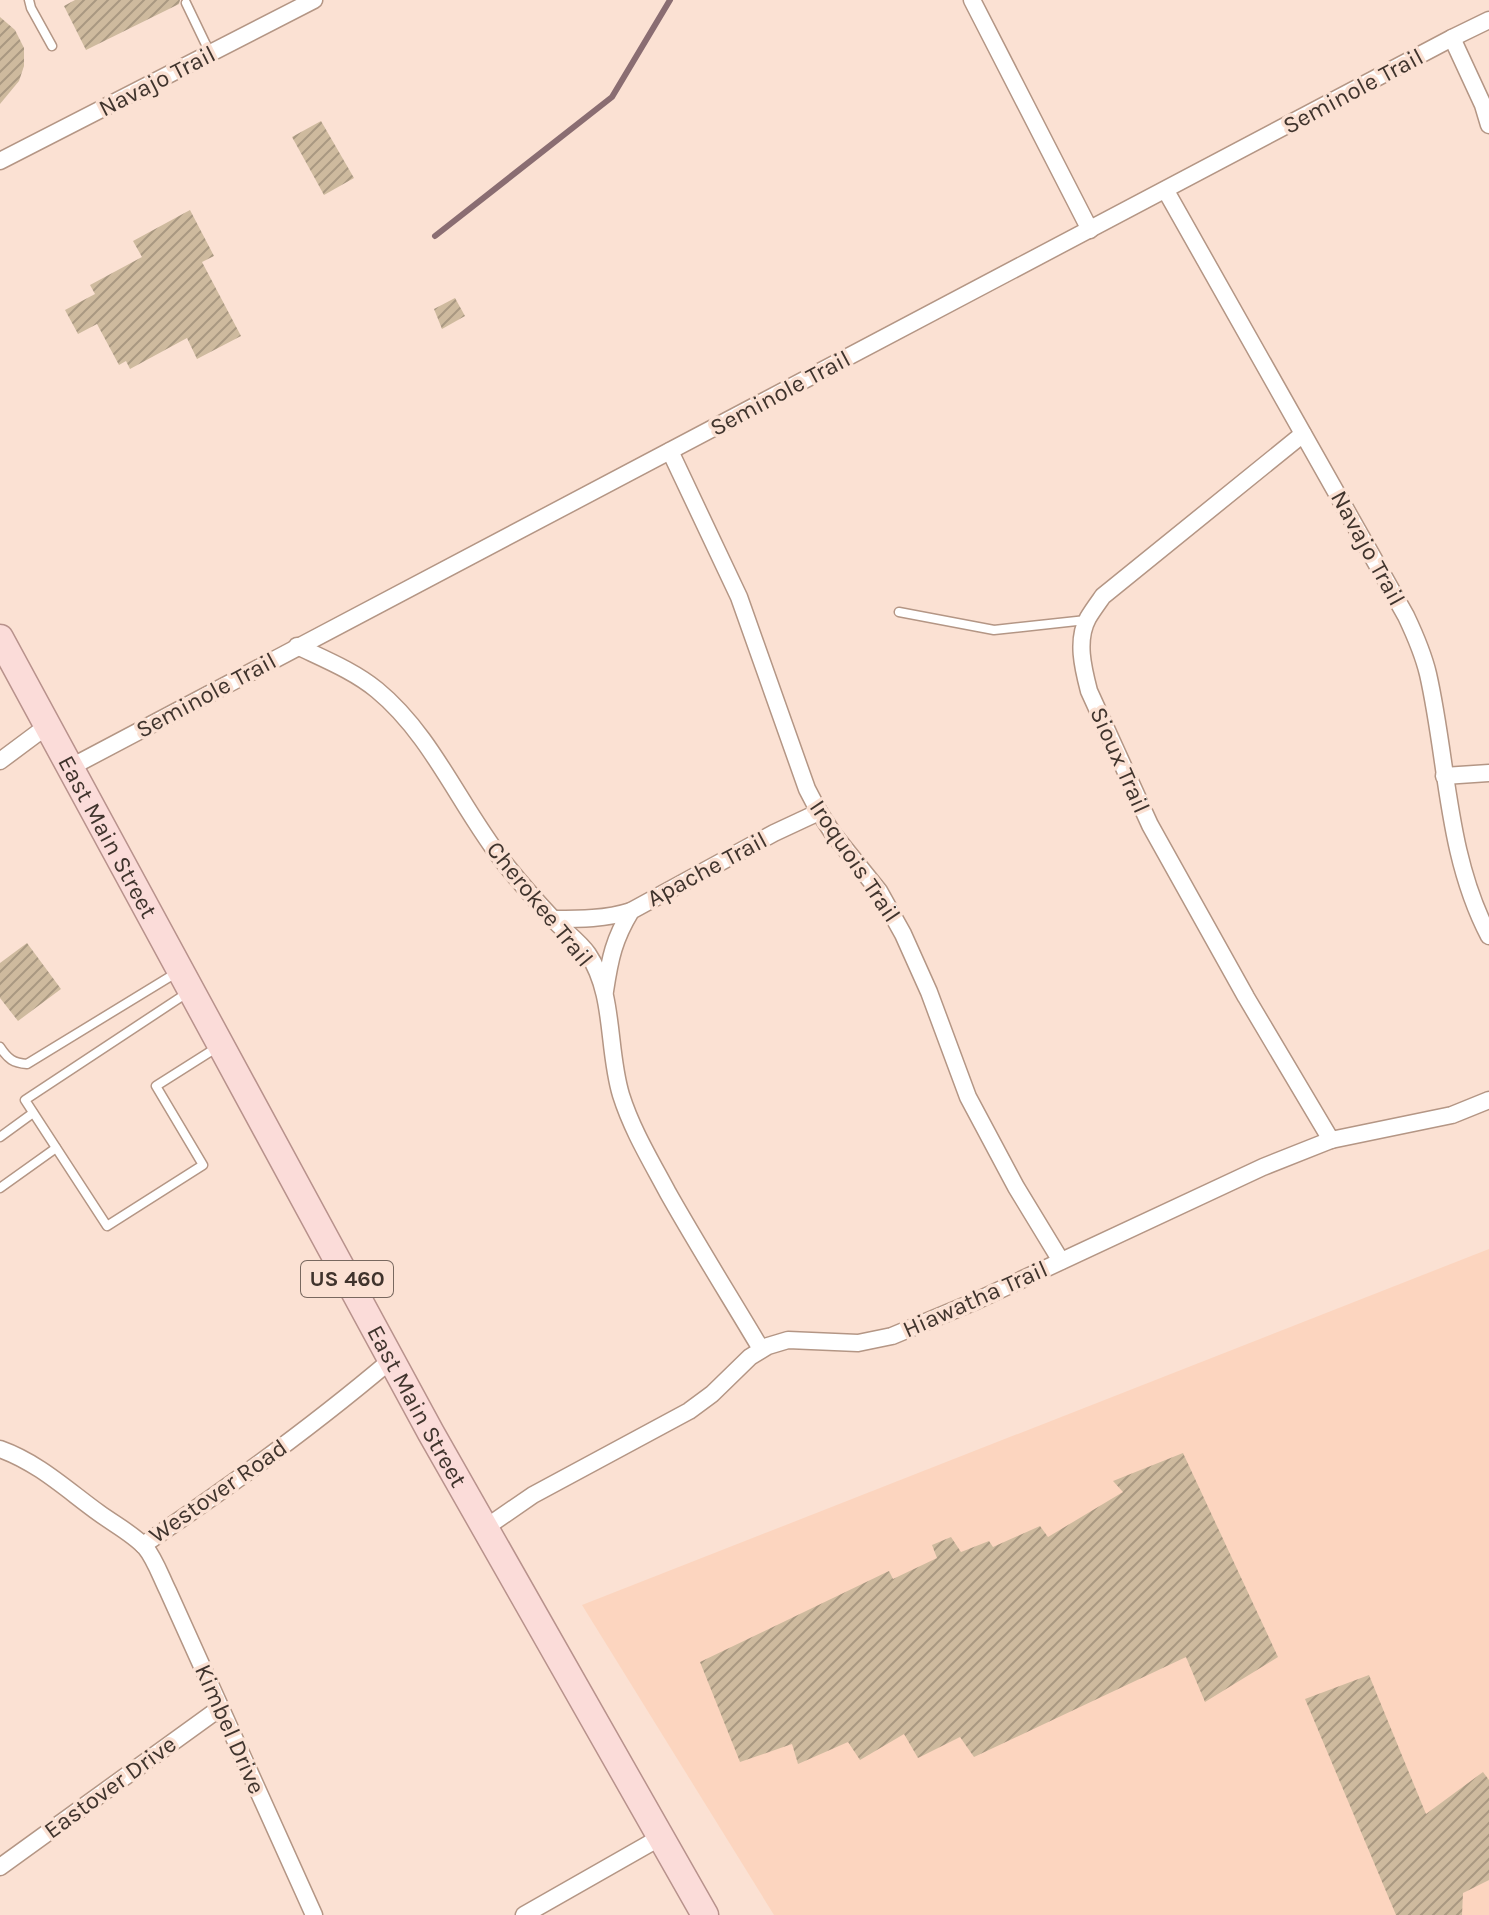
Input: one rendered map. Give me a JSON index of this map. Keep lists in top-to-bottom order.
{
  "streets": {
    "main road": ["East Main Street", "US 460"],
    "street": [
      "Navajo Trail",
      "Seminole Trail",
      "Sioux Trail",
      "Iroquois Trail",
      "Apache Trail",
      "Cherokee Trail",
      "Hiawatha Trail",
      "Westover Road",
      "Kimbel Drive",
      "Eastover Drive"
    ]
  },
  "crossings": [
    ["Navajo Trail", "Seminole Trail"],
    ["Seminole Trail", "East Main Street"],
    ["Seminole Trail", "Iroquois Trail"],
    ["Seminole Trail", "Cherokee Trail"],
    ["Sioux Trail", "Hiawatha Trail"],
    ["East Main Street", "Westover Road"],
    ["Iroquois Trail", "Apache Trail"],
    ["Iroquois Trail", "Hiawatha Trail"],
    ["Apache Trail", "Cherokee Trail"],
    ["Cherokee Trail", "Hiawatha Trail"],
    ["Westover Road", "Kimbel Drive"],
    ["Kimbel Drive", "Eastover Drive"]
  ]
}
